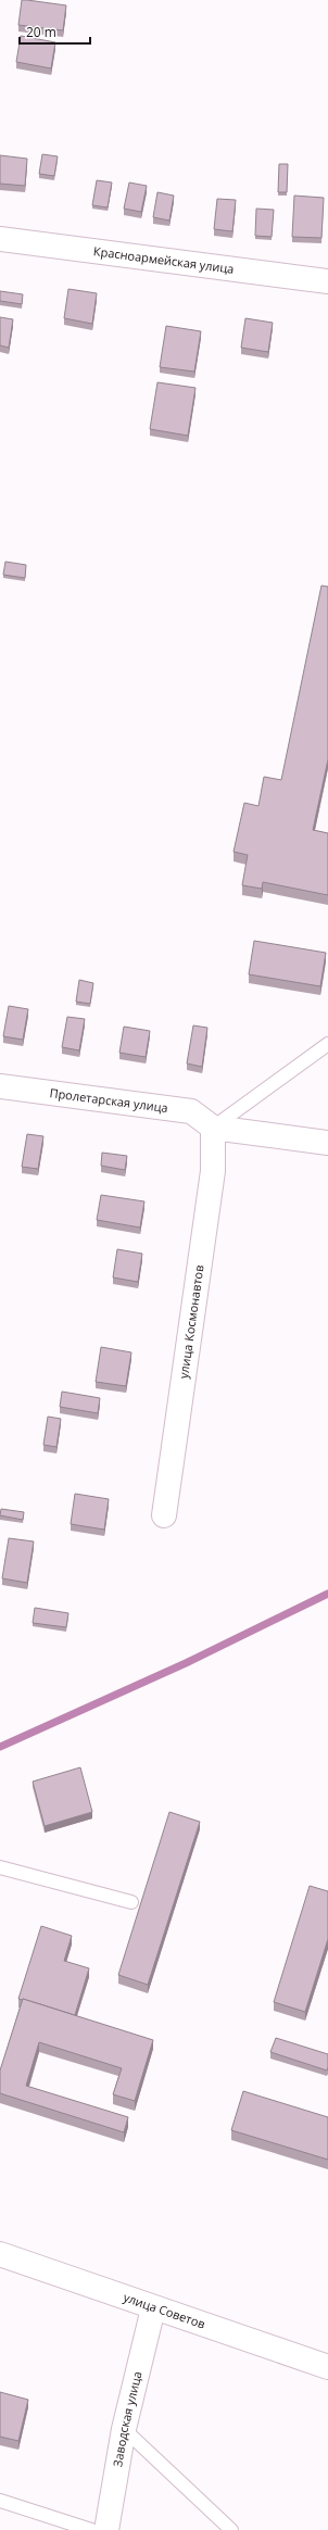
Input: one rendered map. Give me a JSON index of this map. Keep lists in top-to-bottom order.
{
  "streets": {
    "street": [
      "Красноармейская улица",
      "Пролетарская улица",
      "улица Космонавтов",
      "улица Советов",
      "Заводская улица"
    ]
  },
  "crossings": [
    ["Пролетарская улица", "улица Космонавтов"],
    ["улица Советов", "Заводская улица"]
  ],
  "scale_bar": "20 m"
}
